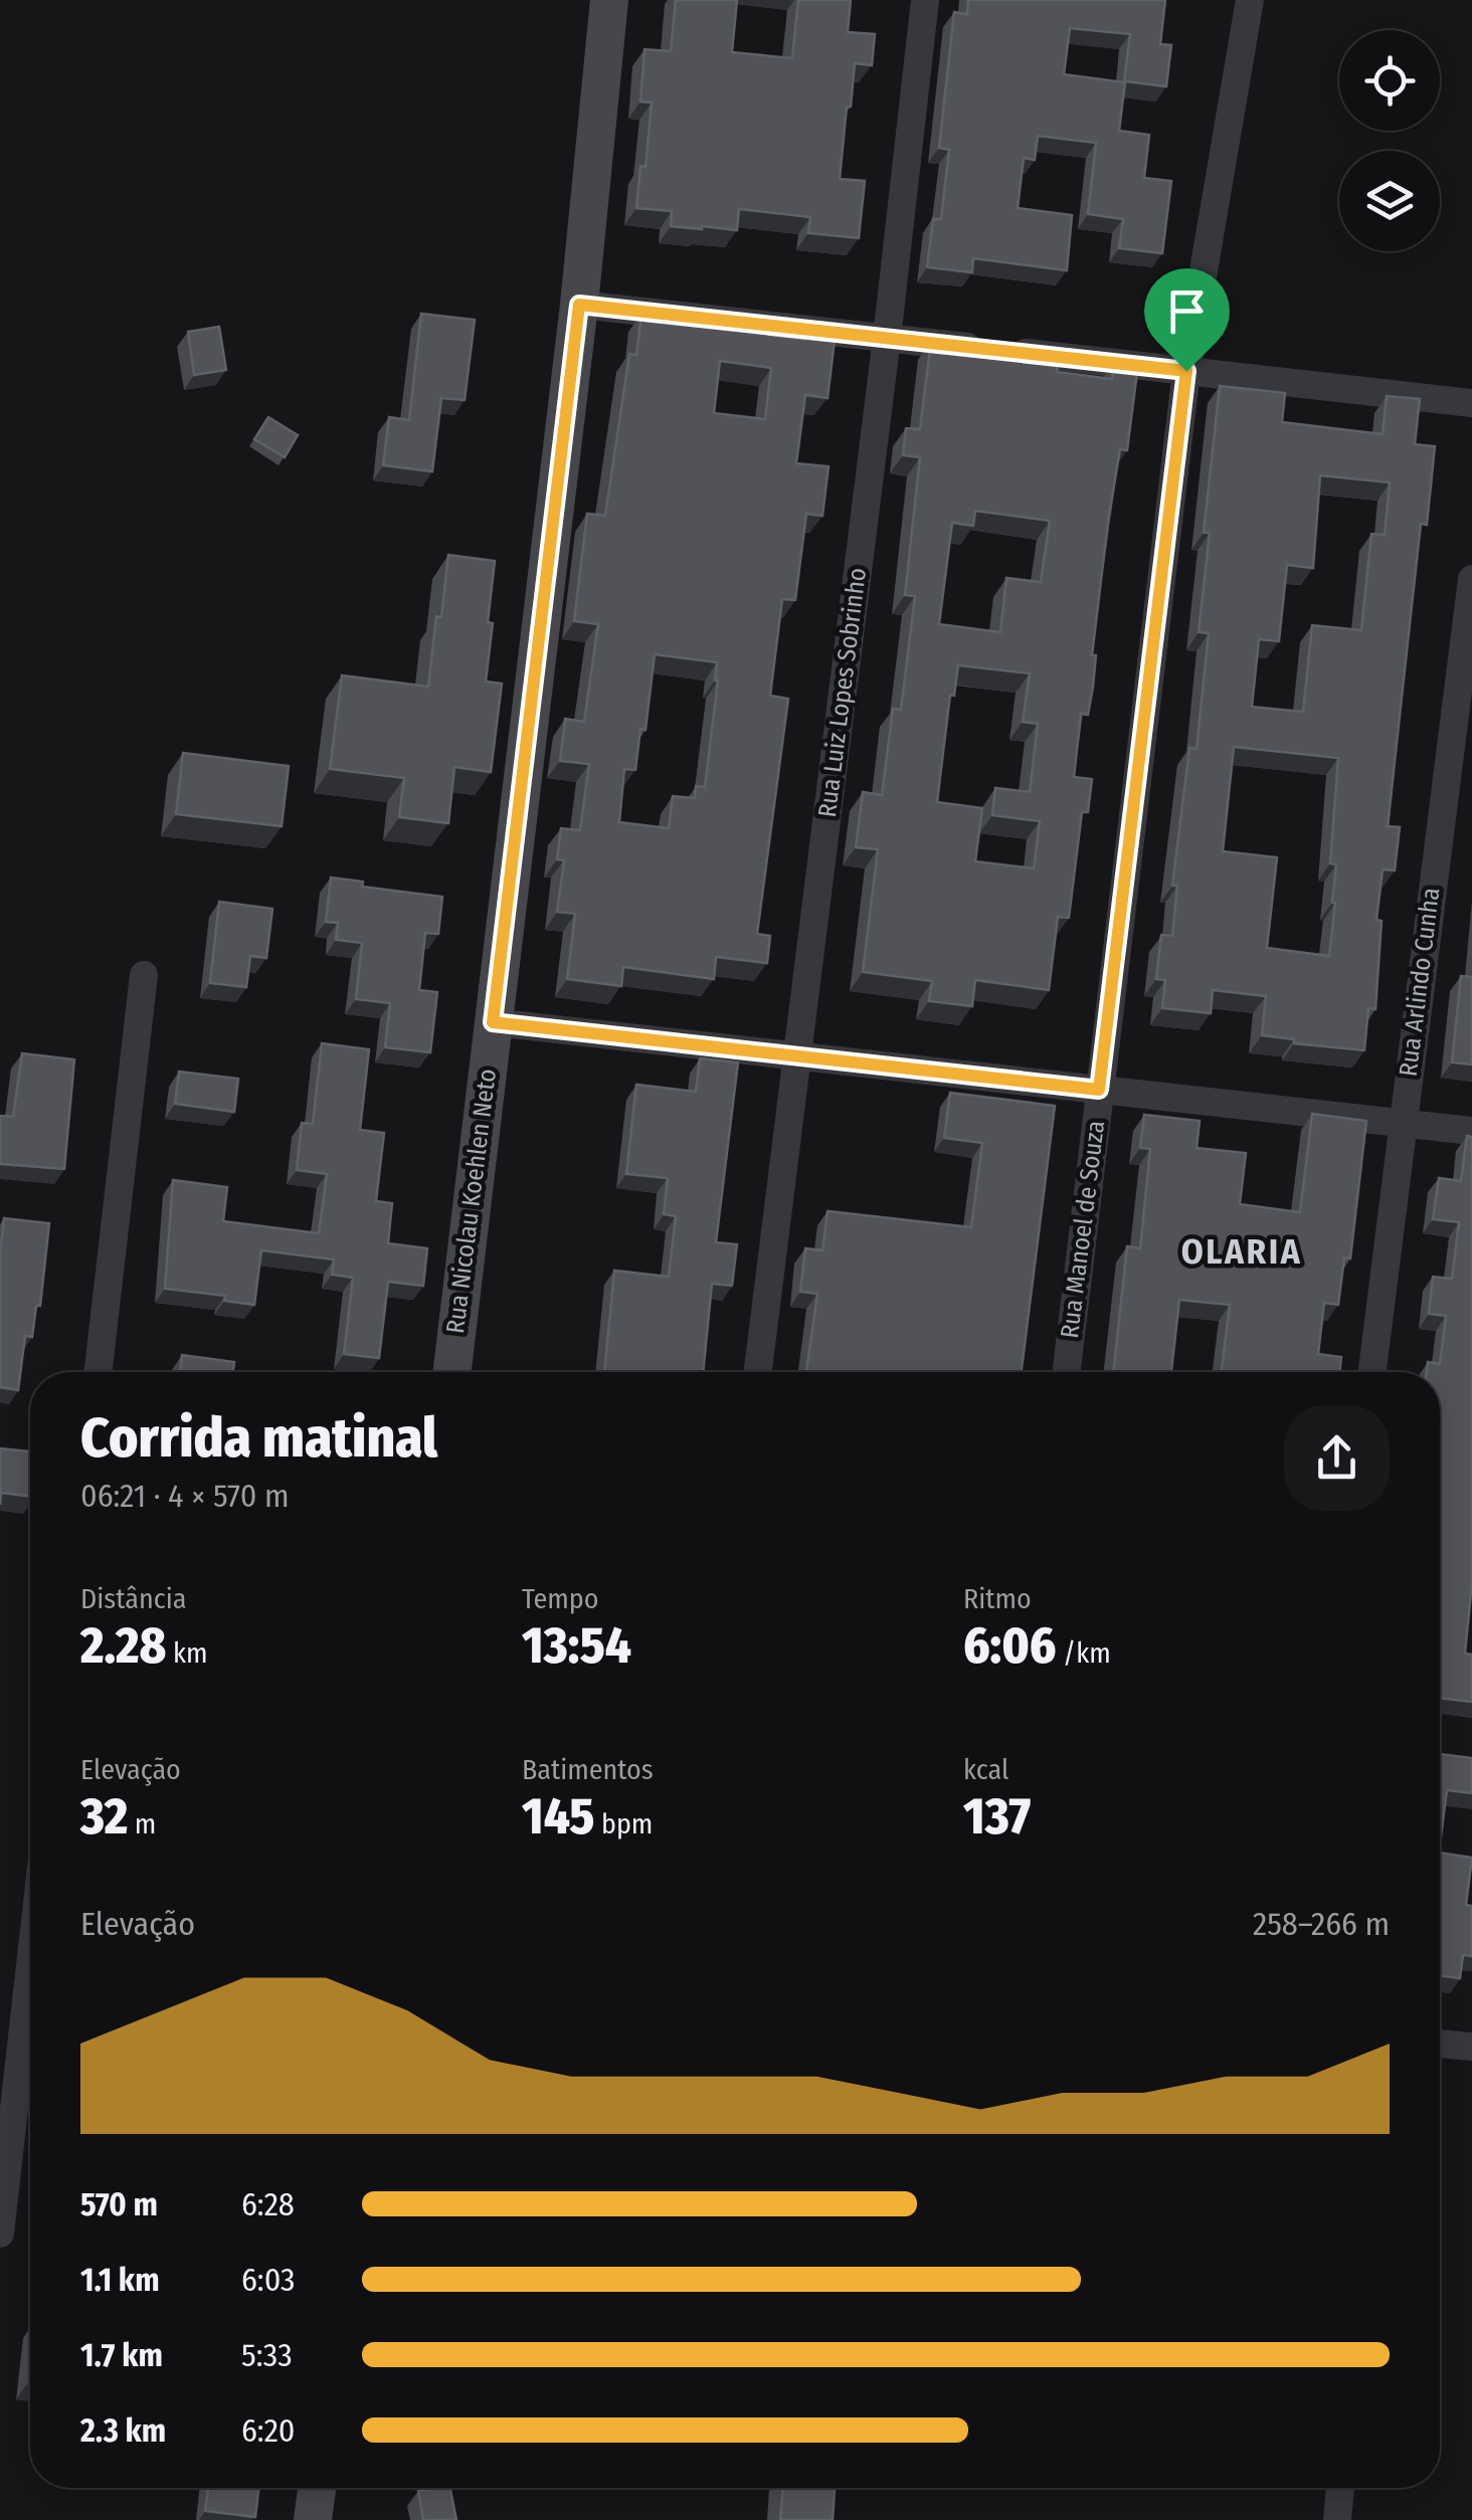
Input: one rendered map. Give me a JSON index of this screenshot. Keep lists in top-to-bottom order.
{
  "streets": {
    "main road": ["Rua Nicolau Koehlen Neto"],
    "street": ["Rua Luiz Lopes Sobrinho", "Rua Arlindo Cunha", "Rua Manoel de Souza"]
  },
  "districts": ["OLARIA"],
  "page": {
    "heading": ["Corrida matinal", "06:21 · 4 × 570 m"],
    "stats": [
      ["Distância", "2.28 km"],
      ["Tempo", "13:54"],
      ["Ritmo", "6:06 /km"],
      ["Elevação", "32 m"],
      ["Batimentos", "145 bpm"],
      ["kcal", "137"]
    ],
    "chart": ["Elevação", "258–266 m"],
    "list": [
      {
        "name": "570 m",
        "note": "6:28"
      },
      {
        "name": "1.1 km",
        "note": "6:03"
      },
      {
        "name": "1.7 km",
        "note": "5:33"
      },
      {
        "name": "2.3 km",
        "note": "6:20"
      }
    ]
  }
}
